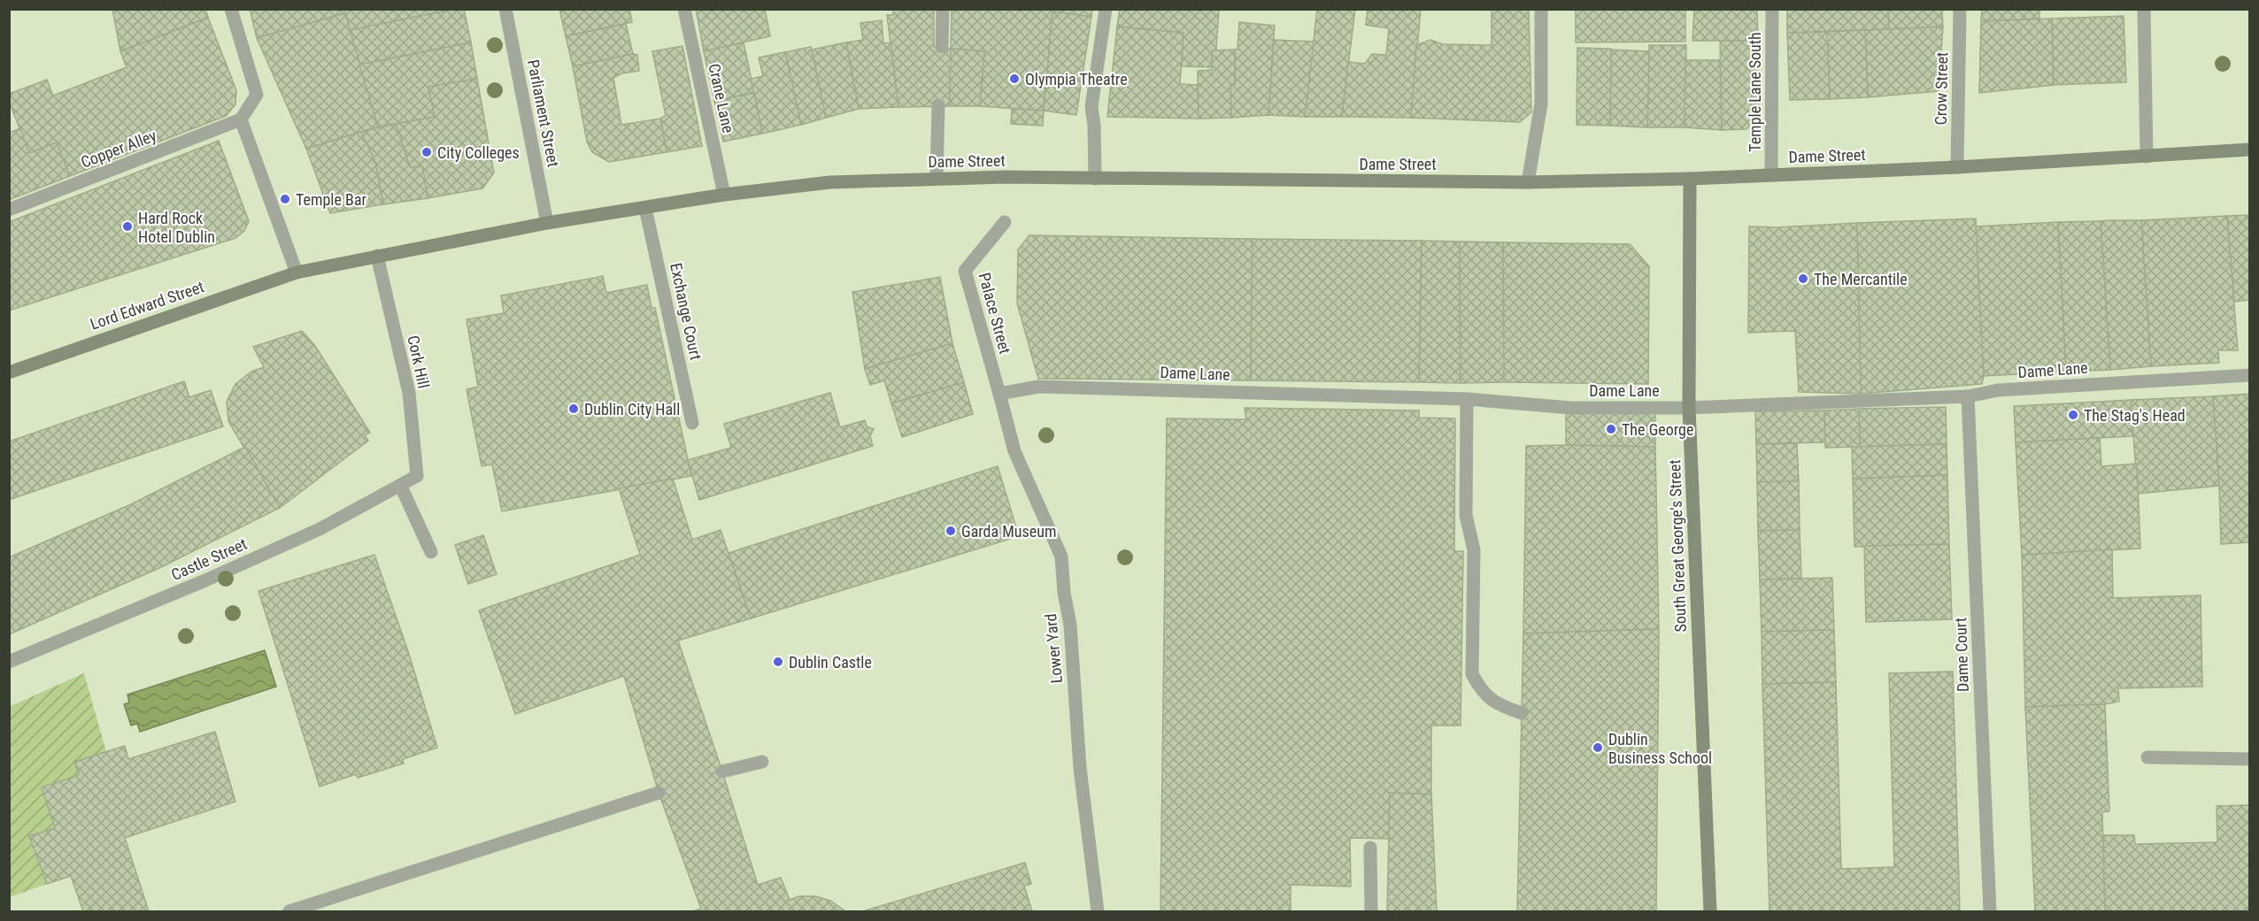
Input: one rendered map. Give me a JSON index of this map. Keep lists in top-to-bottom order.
{
  "streets": {
    "main road": ["Dame Street", "Lord Edward Street", "South Great George's Street"],
    "street": [
      "Crow Street",
      "Temple Lane South",
      "Crane Lane",
      "Parliament Street",
      "Copper Alley",
      "Exchange Court",
      "Palace Street",
      "Cork Hill",
      "Dame Lane",
      "Castle Street",
      "Lower Yard",
      "Dame Court"
    ]
  },
  "crossings": [
    ["Crow Street", "Dame Street"],
    ["Temple Lane South", "Dame Street"],
    ["Crane Lane", "Dame Street"],
    ["Parliament Street", "Dame Street"],
    ["Dame Street", "Exchange Court"],
    ["Dame Street", "South Great George's Street"],
    ["Palace Street", "Dame Lane"],
    ["Palace Street", "Lower Yard"],
    ["Cork Hill", "Castle Street"],
    ["Dame Lane", "South Great George's Street"],
    ["Dame Lane", "Lower Yard"],
    ["Dame Lane", "Dame Court"]
  ],
  "places": [
    "Olympia Theatre",
    "City Colleges",
    "Temple Bar",
    "Hard Rock Hotel Dublin",
    "The Mercantile",
    "Dublin City Hall",
    "The Stag's Head",
    "The George",
    "Garda Museum",
    "Dublin Castle",
    "Dublin Business School"
  ]
}
